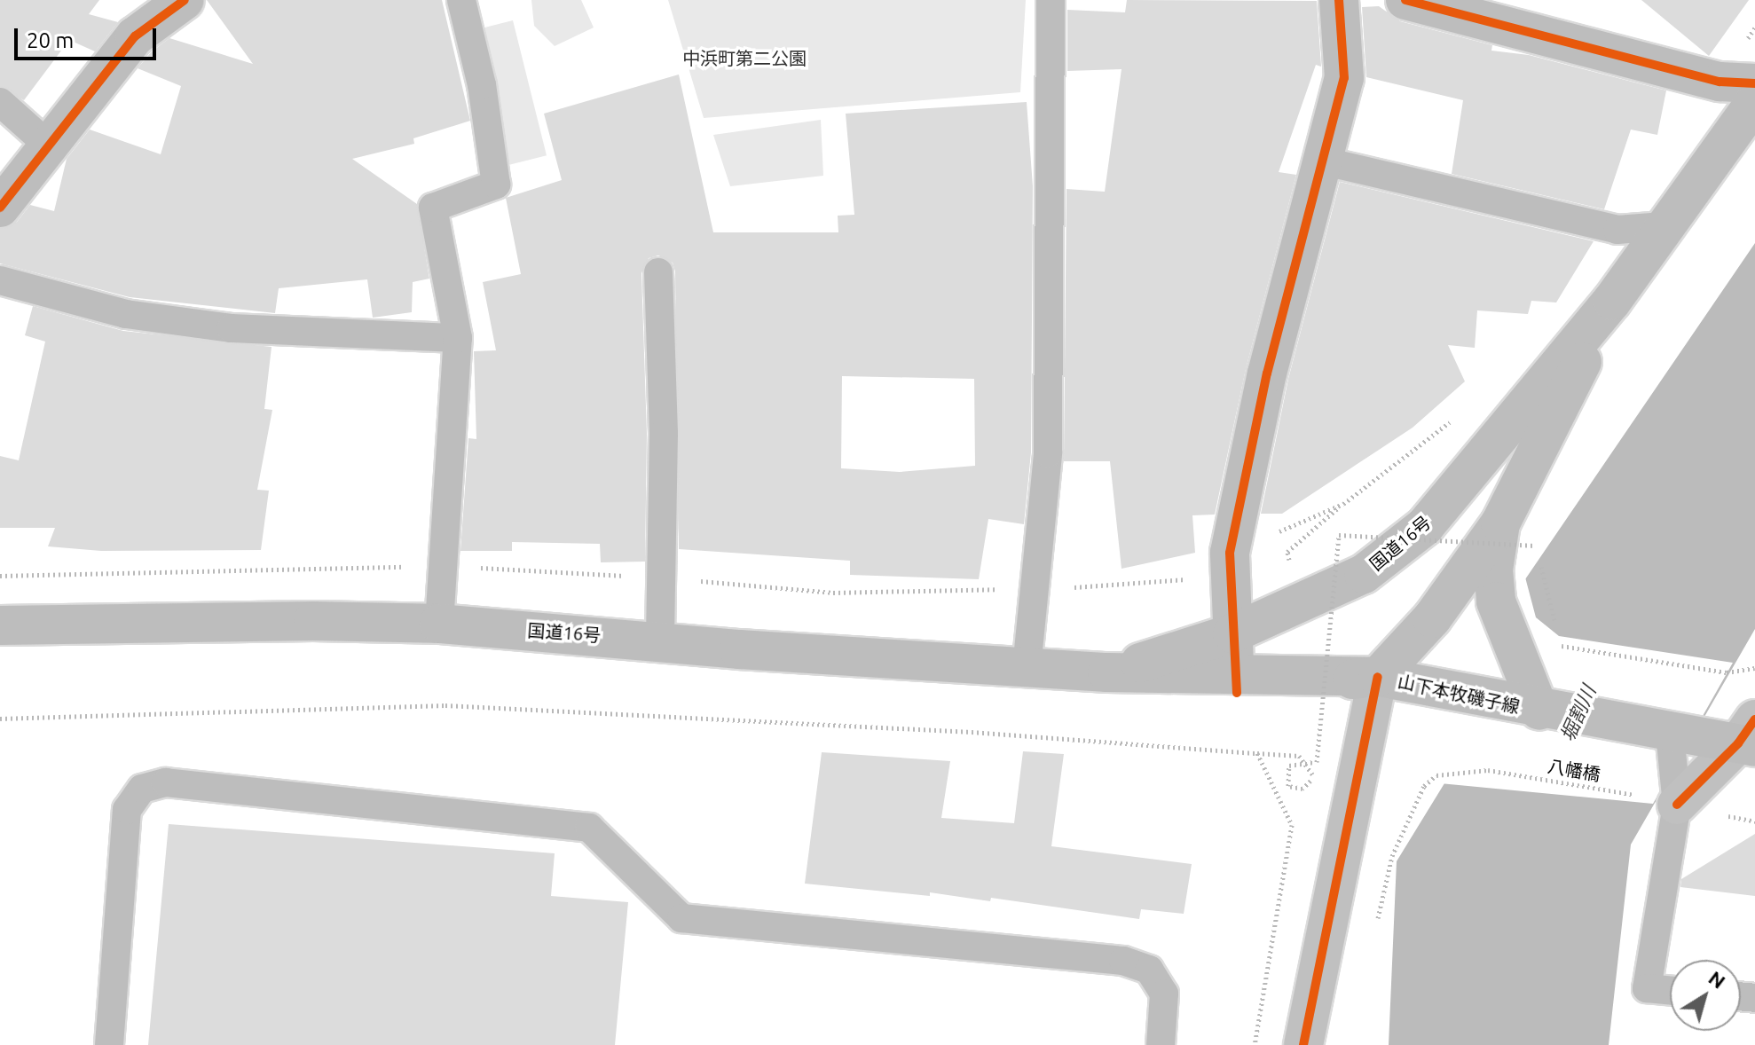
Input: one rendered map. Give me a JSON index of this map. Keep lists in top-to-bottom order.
{
  "streets": {
    "main road": ["国道16号", "山下本牧磯子線"],
    "path": ["八幡橋"]
  },
  "crossings": [
    ["国道16号", "山下本牧磯子線"],
    ["山下本牧磯子線", "八幡橋"]
  ],
  "water": ["堀割川"],
  "parks": ["中浜町第二公園"],
  "scale_bar": "20 m",
  "north": "top right"
}
